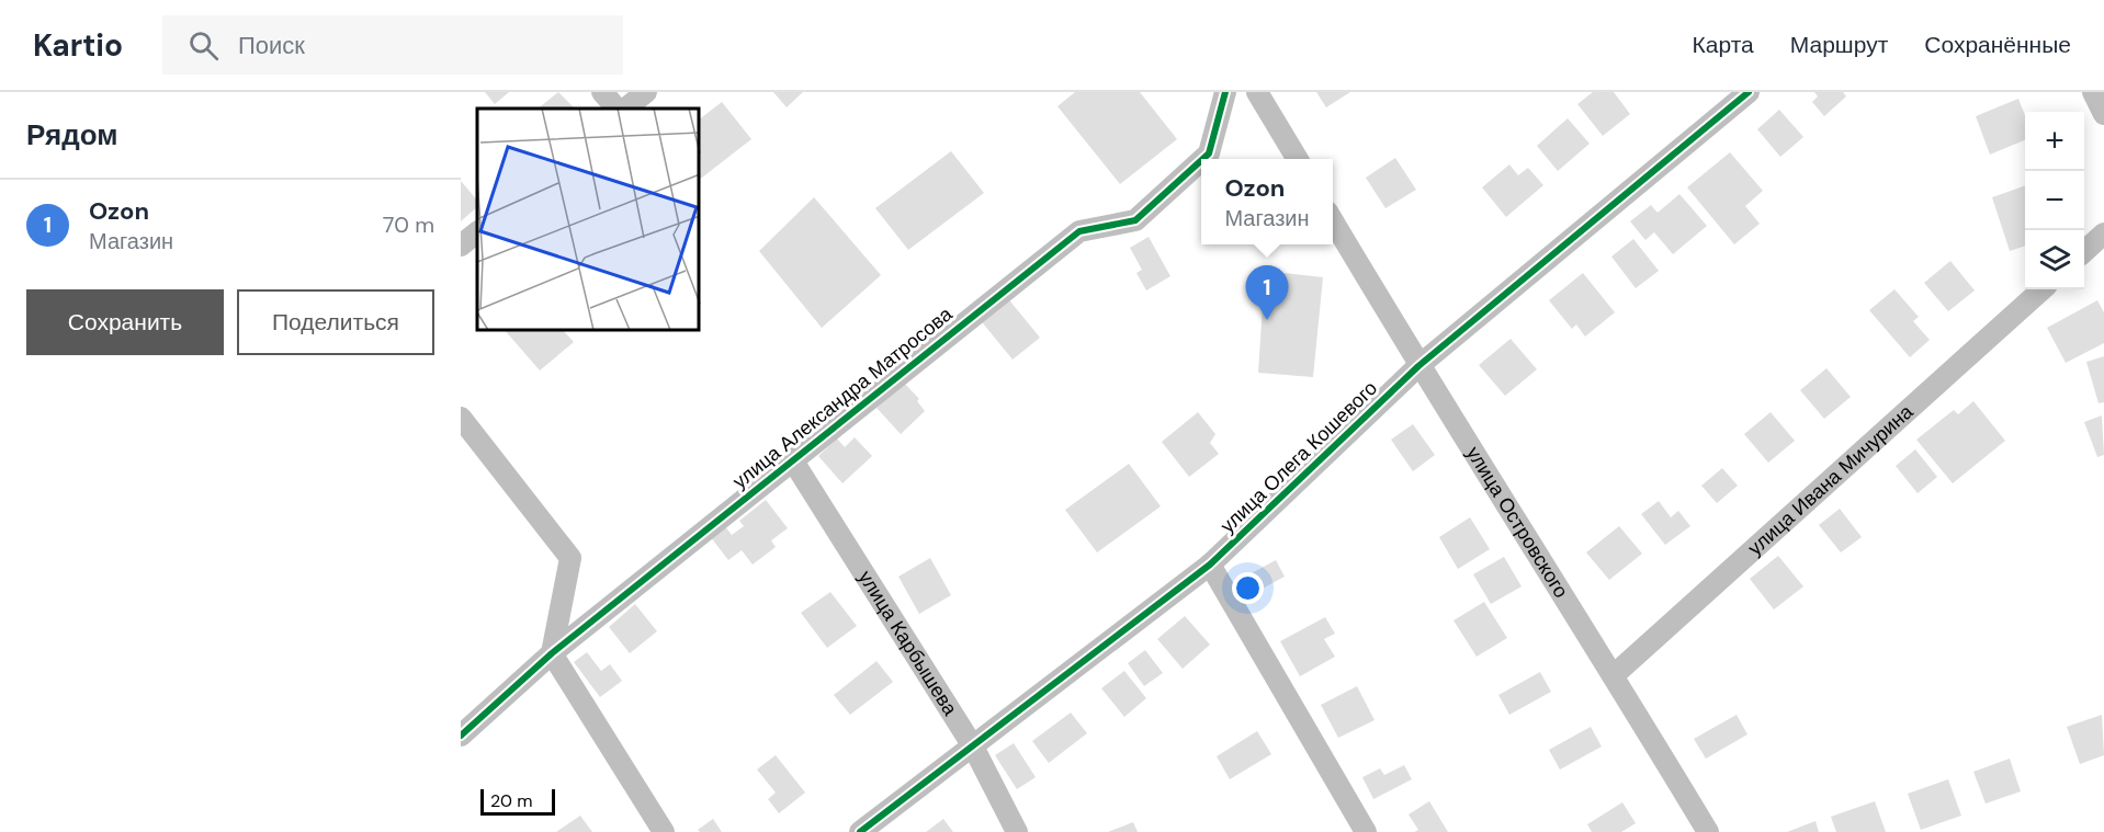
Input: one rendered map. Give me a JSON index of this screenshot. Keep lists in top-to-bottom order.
{
  "streets": {
    "street": [
      "улица Александра Матросова",
      "улица Олега Кошевого",
      "улица Ивана Мичурина",
      "улица Островского",
      "улица Карбышева"
    ]
  },
  "crossings": [
    ["улица Александра Матросова", "улица Карбышева"],
    ["улица Олега Кошевого", "улица Островского"],
    ["улица Олега Кошевого", "улица Карбышева"],
    ["улица Ивана Мичурина", "улица Островского"]
  ],
  "scale_bar": "20 m",
  "page": {
    "header": "Kartio",
    "search": "Поиск",
    "nav": ["Карта", "Маршрут", "Сохранённые"],
    "heading": "Рядом",
    "map_buttons": ["+", "−"],
    "popup": ["Ozon", "Магазин"],
    "list": [
      {
        "mark": "1",
        "name": "Ozon",
        "note": "Магазин",
        "value": "70 m"
      }
    ],
    "pins": "1",
    "buttons": ["Сохранить", "Поделиться"],
    "scale": "20 m"
  }
}
